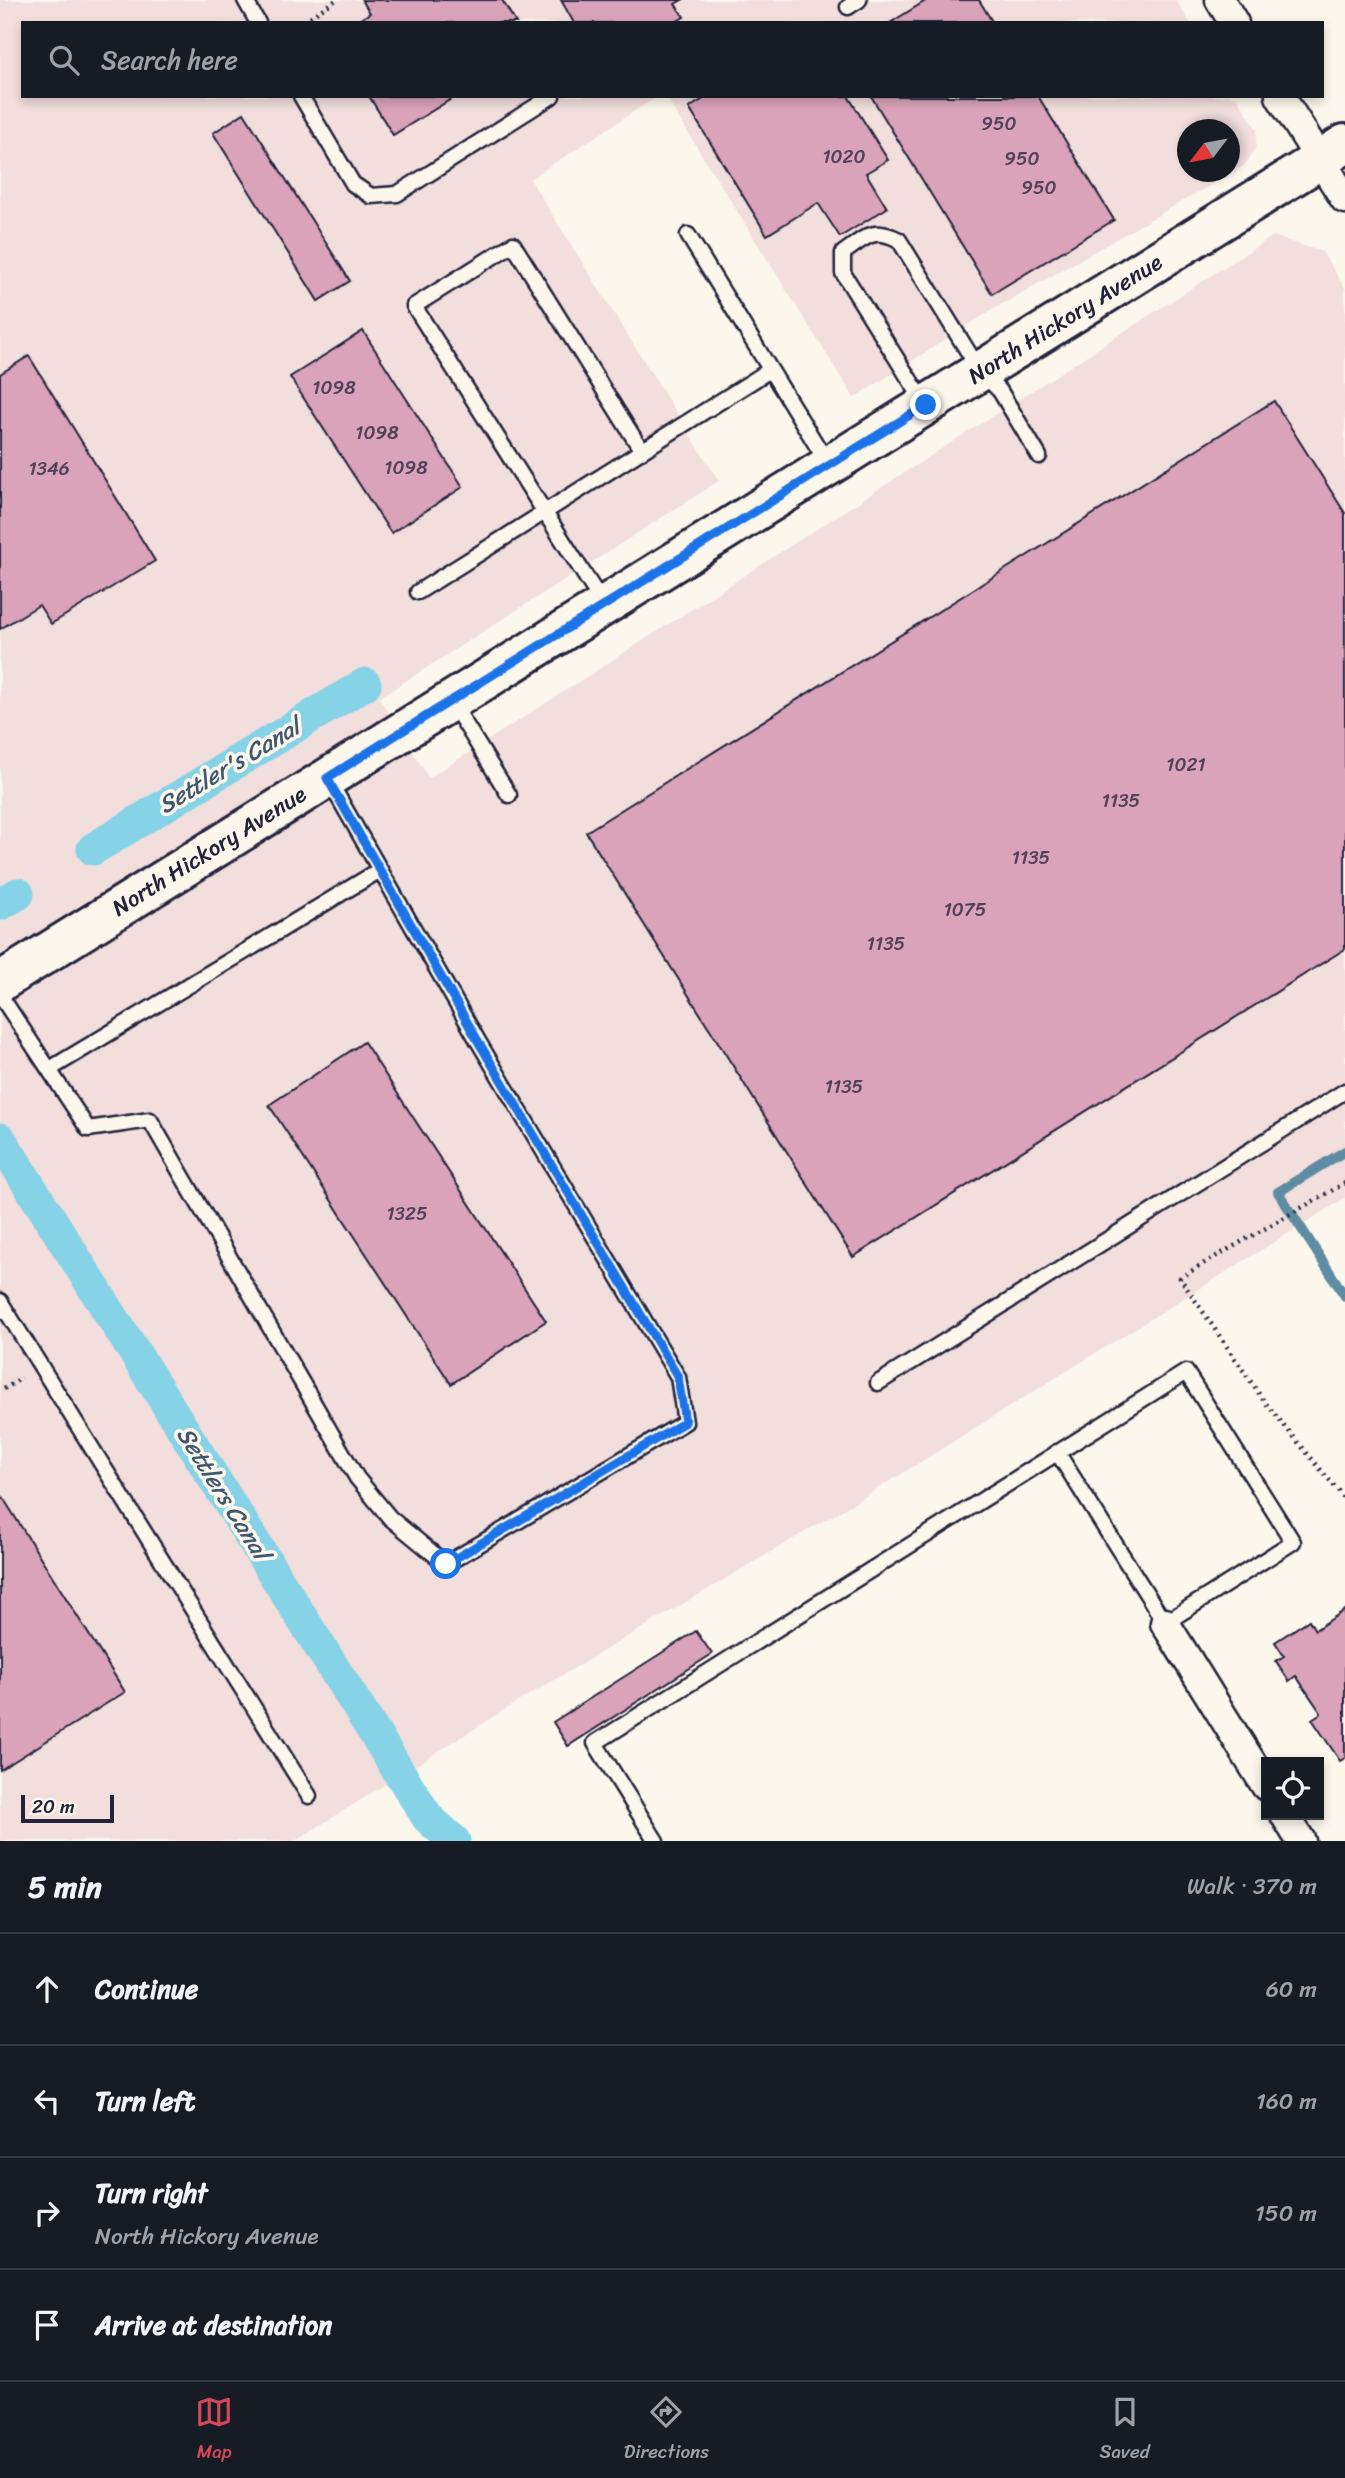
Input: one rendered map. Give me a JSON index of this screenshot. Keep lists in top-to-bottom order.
{
  "streets": {
    "street": ["North Hickory Avenue"]
  },
  "water": ["Settler's Canal", "Settlers Canal"],
  "house_numbers": [
    "950",
    "1020",
    "950",
    "950",
    "1098",
    "1098",
    "1098",
    "1346",
    "1021",
    "1135",
    "1135",
    "1075",
    "1135",
    "1135",
    "1325"
  ],
  "scale_bar": "20 m",
  "north": "bottom left",
  "page": {
    "search": "Search here",
    "scale": "20 m",
    "heading": ["5 min", "Walk · 370 m"],
    "list": [
      ["Continue", "60 m"],
      ["Turn left", "160 m"],
      ["Turn right", "North Hickory Avenue", "150 m"],
      "Arrive at destination"
    ],
    "nav": ["Map", "Directions", "Saved"]
  }
}
